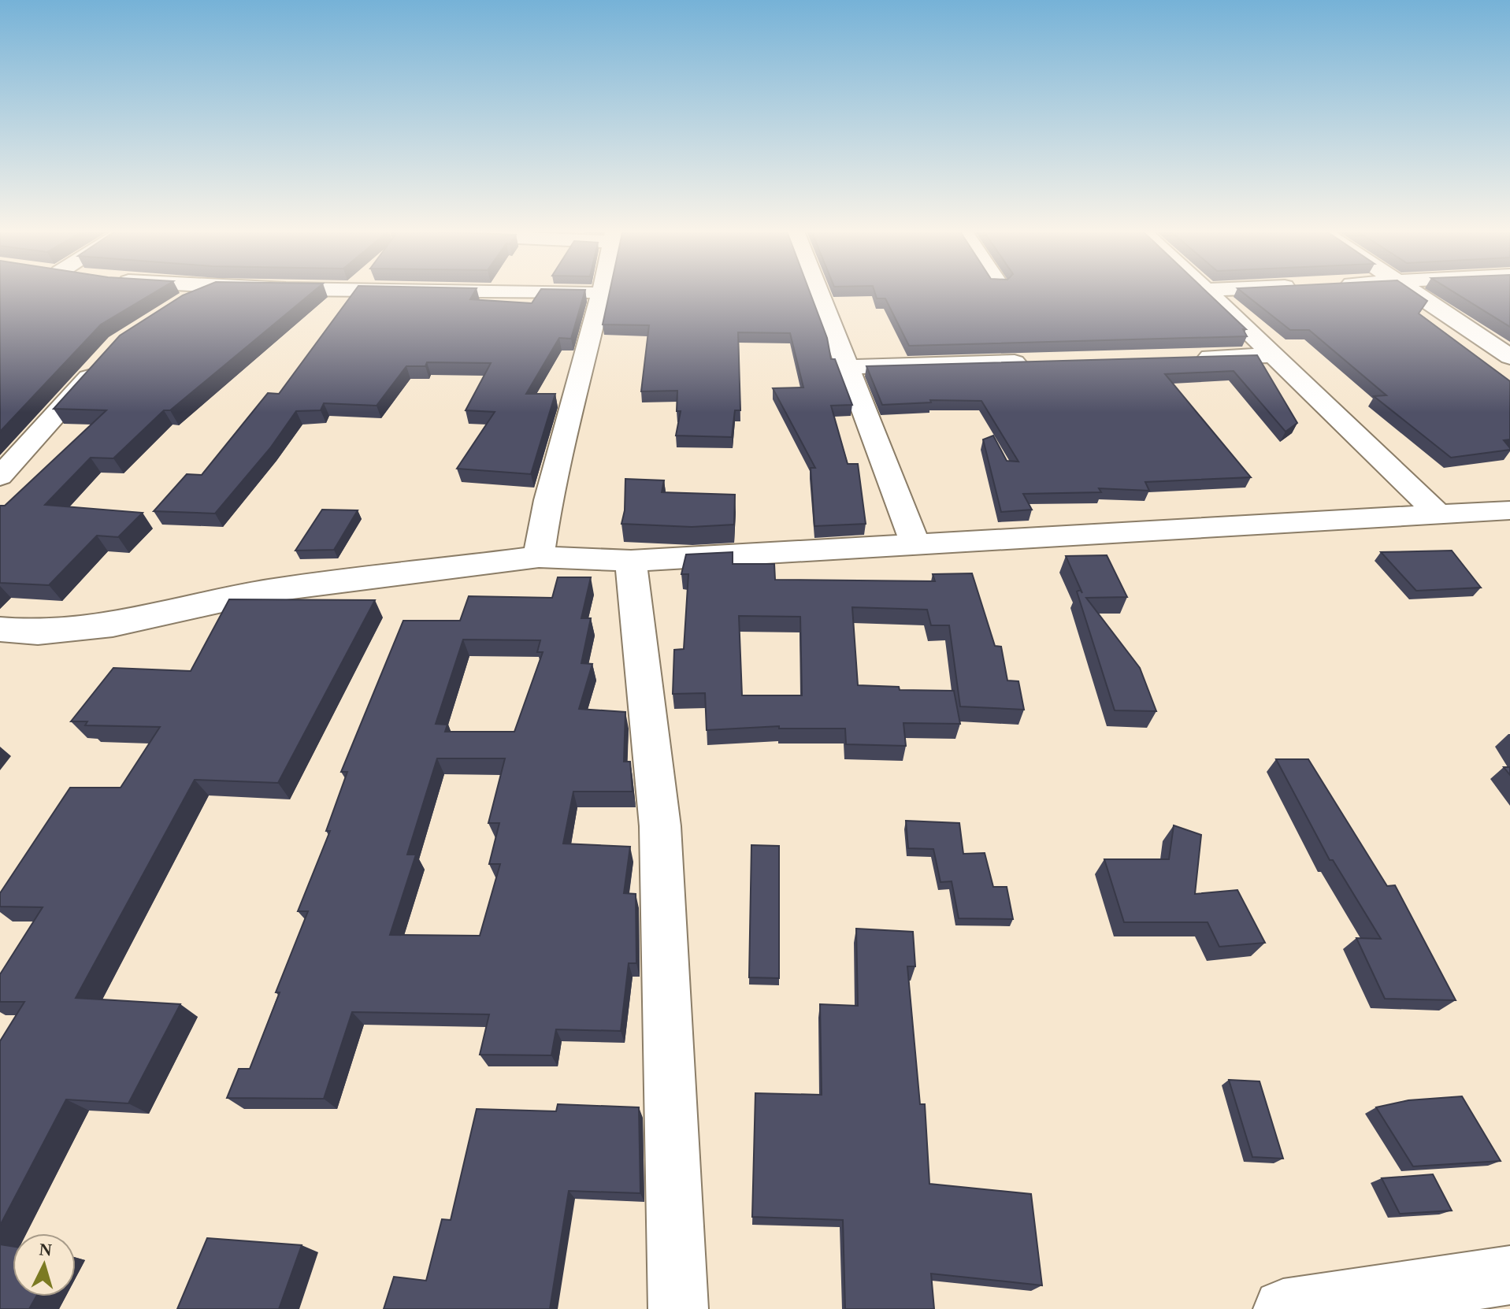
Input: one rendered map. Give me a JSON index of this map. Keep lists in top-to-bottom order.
{
  "north": "top"
}
